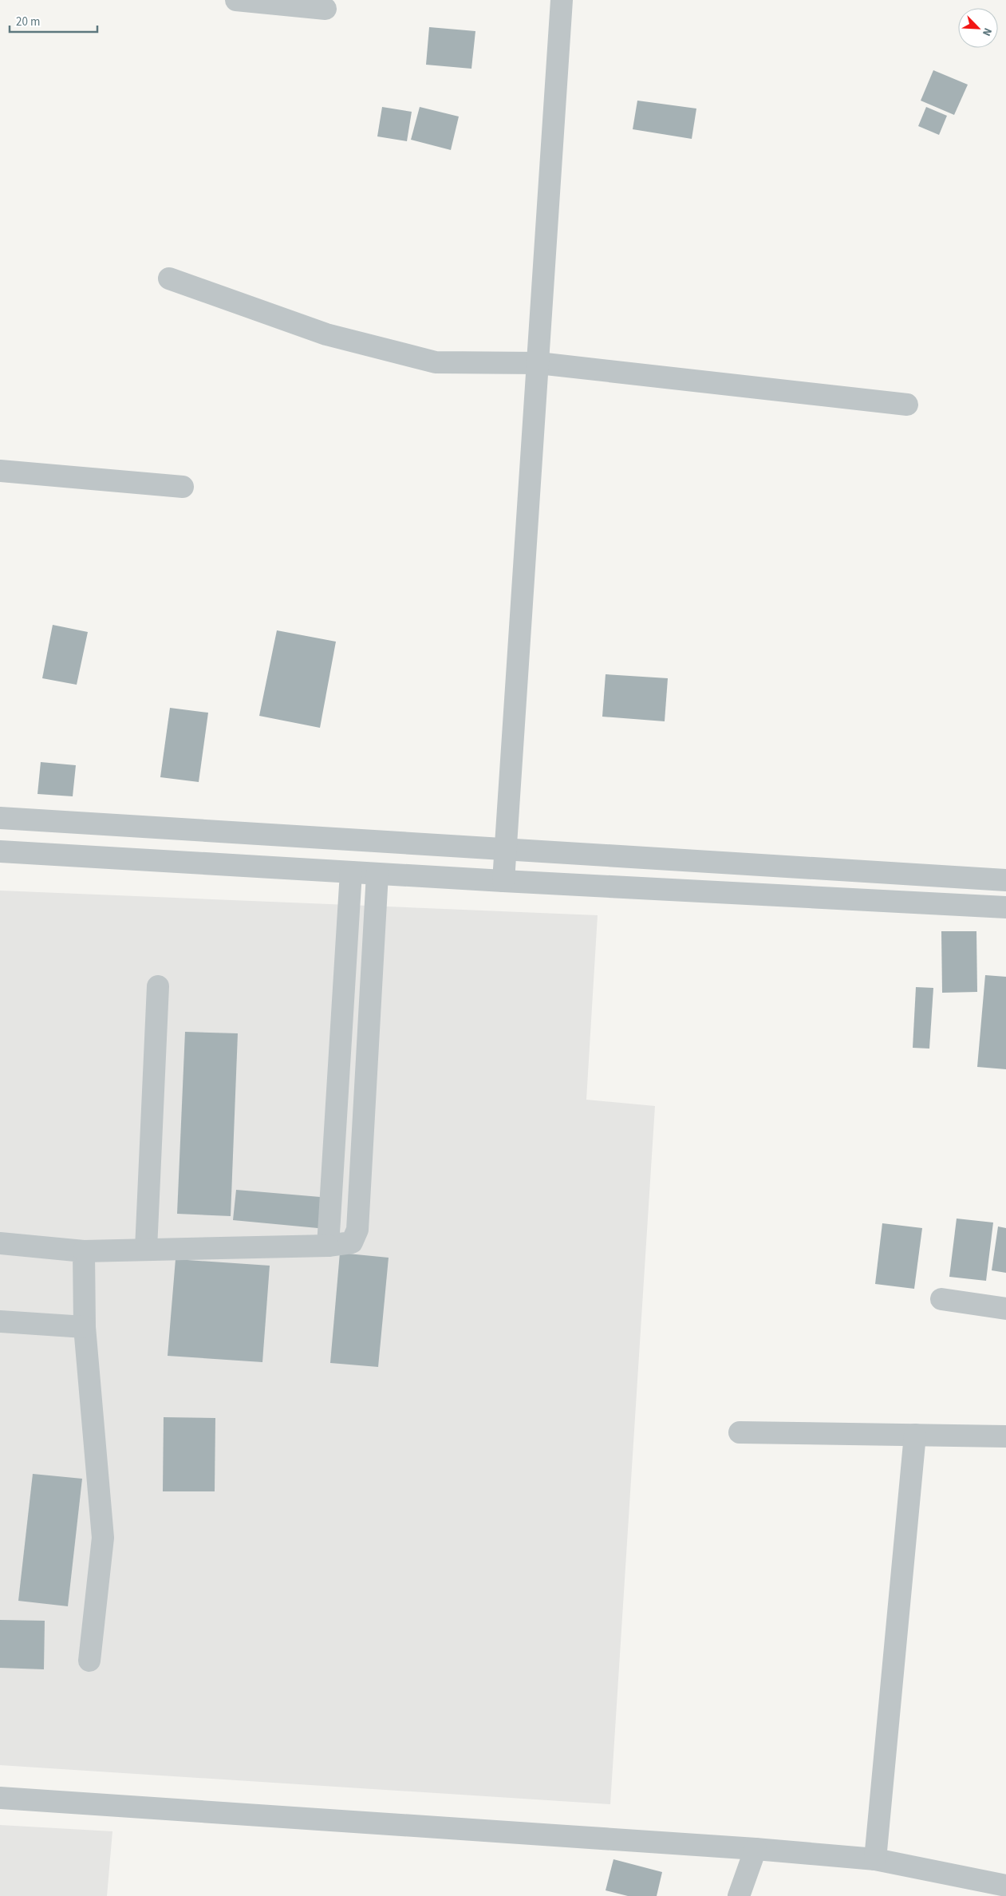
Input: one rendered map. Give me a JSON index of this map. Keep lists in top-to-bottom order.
{
  "scale_bar": "20 m",
  "north": "bottom right"
}
